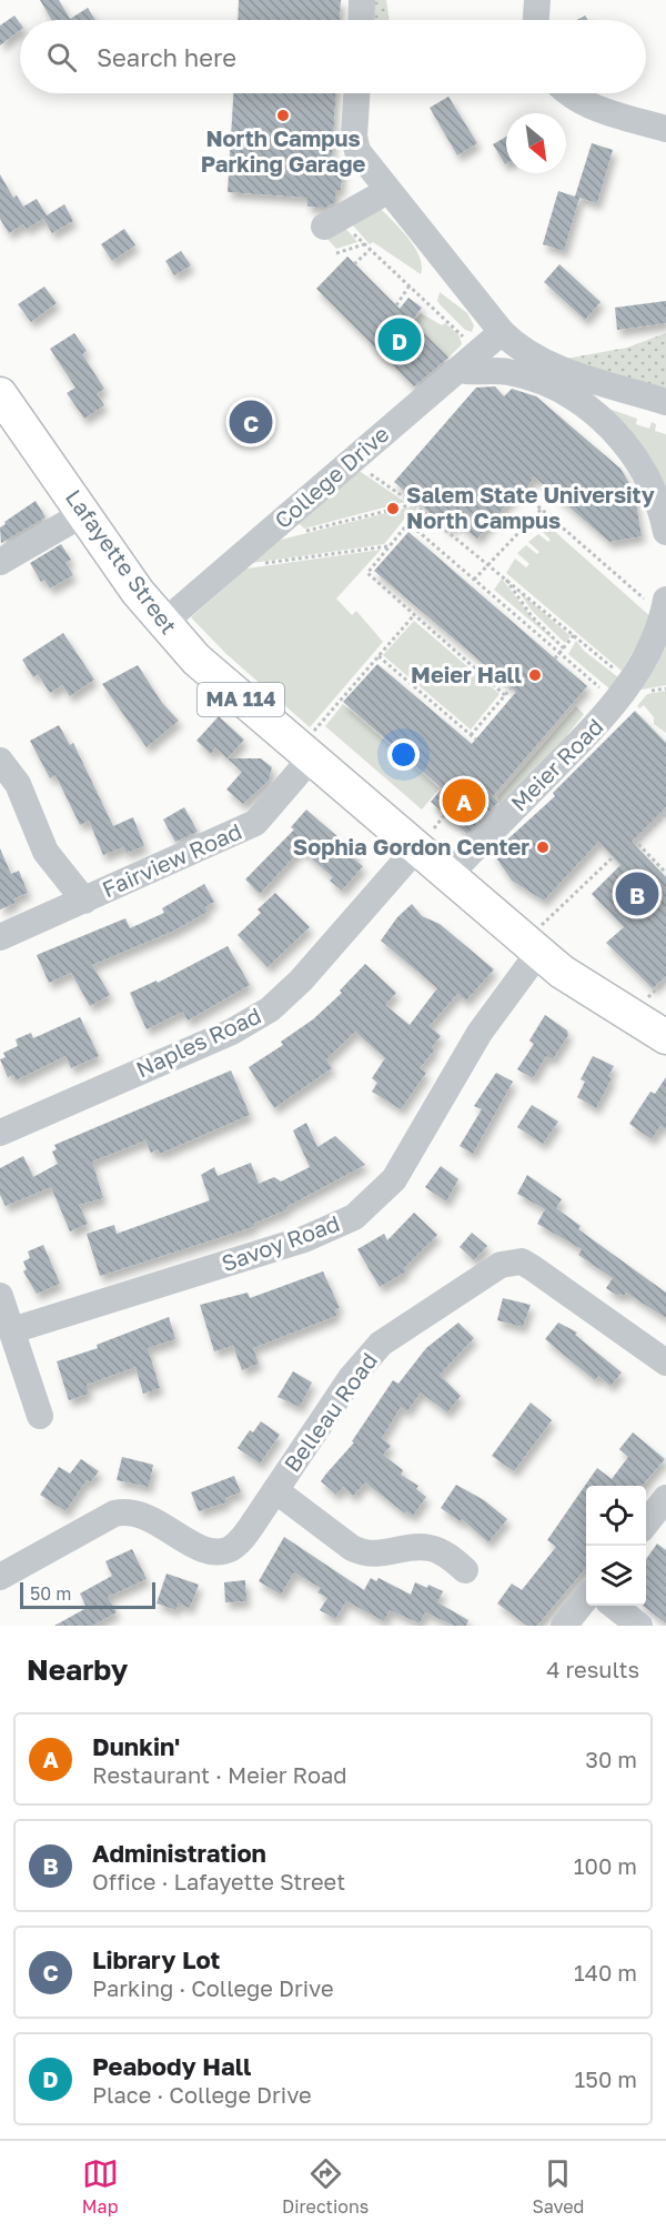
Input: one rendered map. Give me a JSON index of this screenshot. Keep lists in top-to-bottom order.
{
  "streets": {
    "main road": ["Lafayette Street", "MA 114"],
    "street": [
      "College Drive",
      "Meier Road",
      "Fairview Road",
      "Naples Road",
      "Savoy Road",
      "Belleau Road"
    ]
  },
  "crossings": [
    ["College Drive", "Lafayette Street"],
    ["Lafayette Street", "Meier Road"],
    ["Lafayette Street", "Fairview Road"],
    ["Lafayette Street", "Naples Road"],
    ["Lafayette Street", "Savoy Road"]
  ],
  "places": [
    "North Campus Parking Garage",
    "Salem State University North Campus",
    "Meier Hall",
    "Sophia Gordon Center"
  ],
  "scale_bar": "50 m",
  "north": "bottom right",
  "page": {
    "search": "Search here",
    "pins": [
      "D",
      "C",
      "A",
      "B"
    ],
    "scale": "50 m",
    "heading": ["Nearby", "4 results"],
    "list": [
      {
        "mark": "A",
        "name": "Dunkin'",
        "note": "Restaurant · Meier Road",
        "value": "30 m"
      },
      {
        "mark": "B",
        "name": "Administration",
        "note": "Office · Lafayette Street",
        "value": "100 m"
      },
      {
        "mark": "C",
        "name": "Library Lot",
        "note": "Parking · College Drive",
        "value": "140 m"
      },
      {
        "mark": "D",
        "name": "Peabody Hall",
        "note": "Place · College Drive",
        "value": "150 m"
      }
    ],
    "nav": ["Map", "Directions", "Saved"]
  }
}
